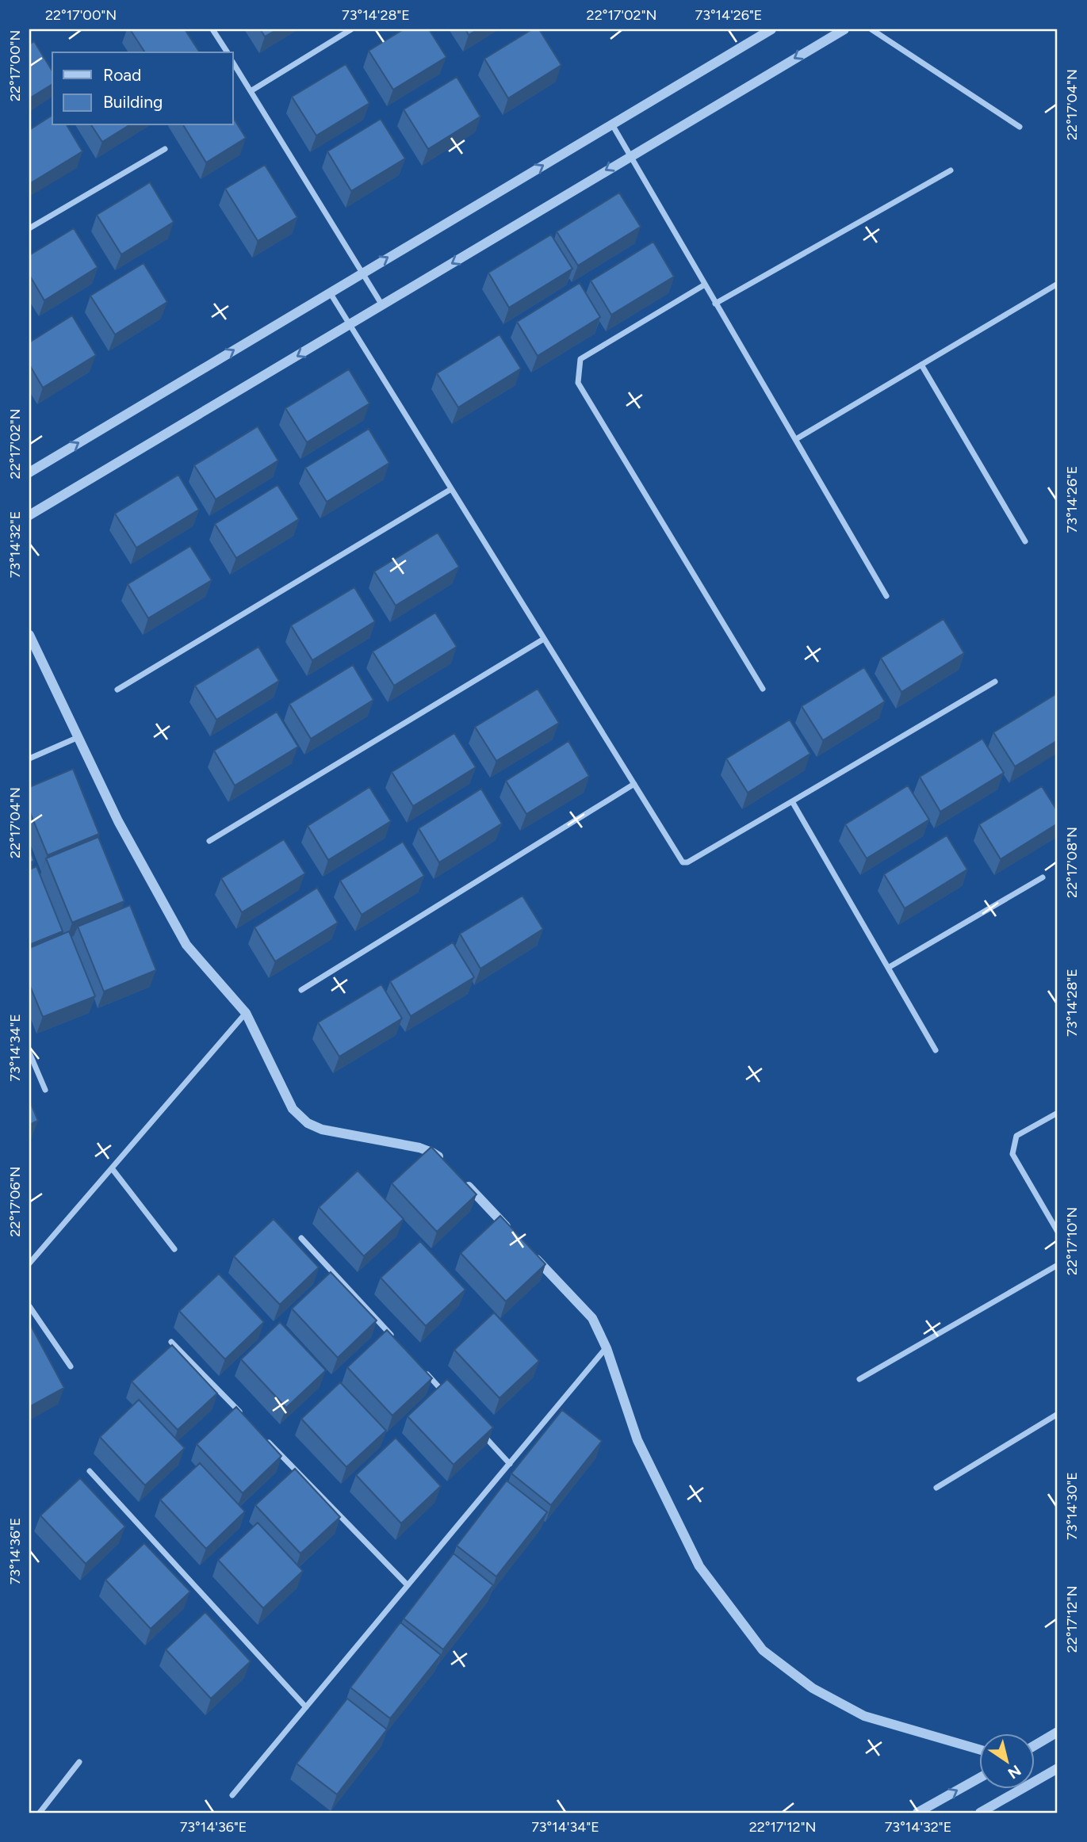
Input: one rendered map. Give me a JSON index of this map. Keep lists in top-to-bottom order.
{
  "legend": ["Road", "Building"],
  "north": "bottom right",
  "coordinates": [
    "22°17'00\"N",
    "73°14'28\"E",
    "22°17'02\"N",
    "73°14'26\"E",
    "22°17'04\"N",
    "73°14'32\"E",
    "22°17'08\"N",
    "73°14'34\"E",
    "22°17'06\"N",
    "22°17'10\"N",
    "73°14'30\"E",
    "73°14'36\"E",
    "22°17'12\"N"
  ]
}
